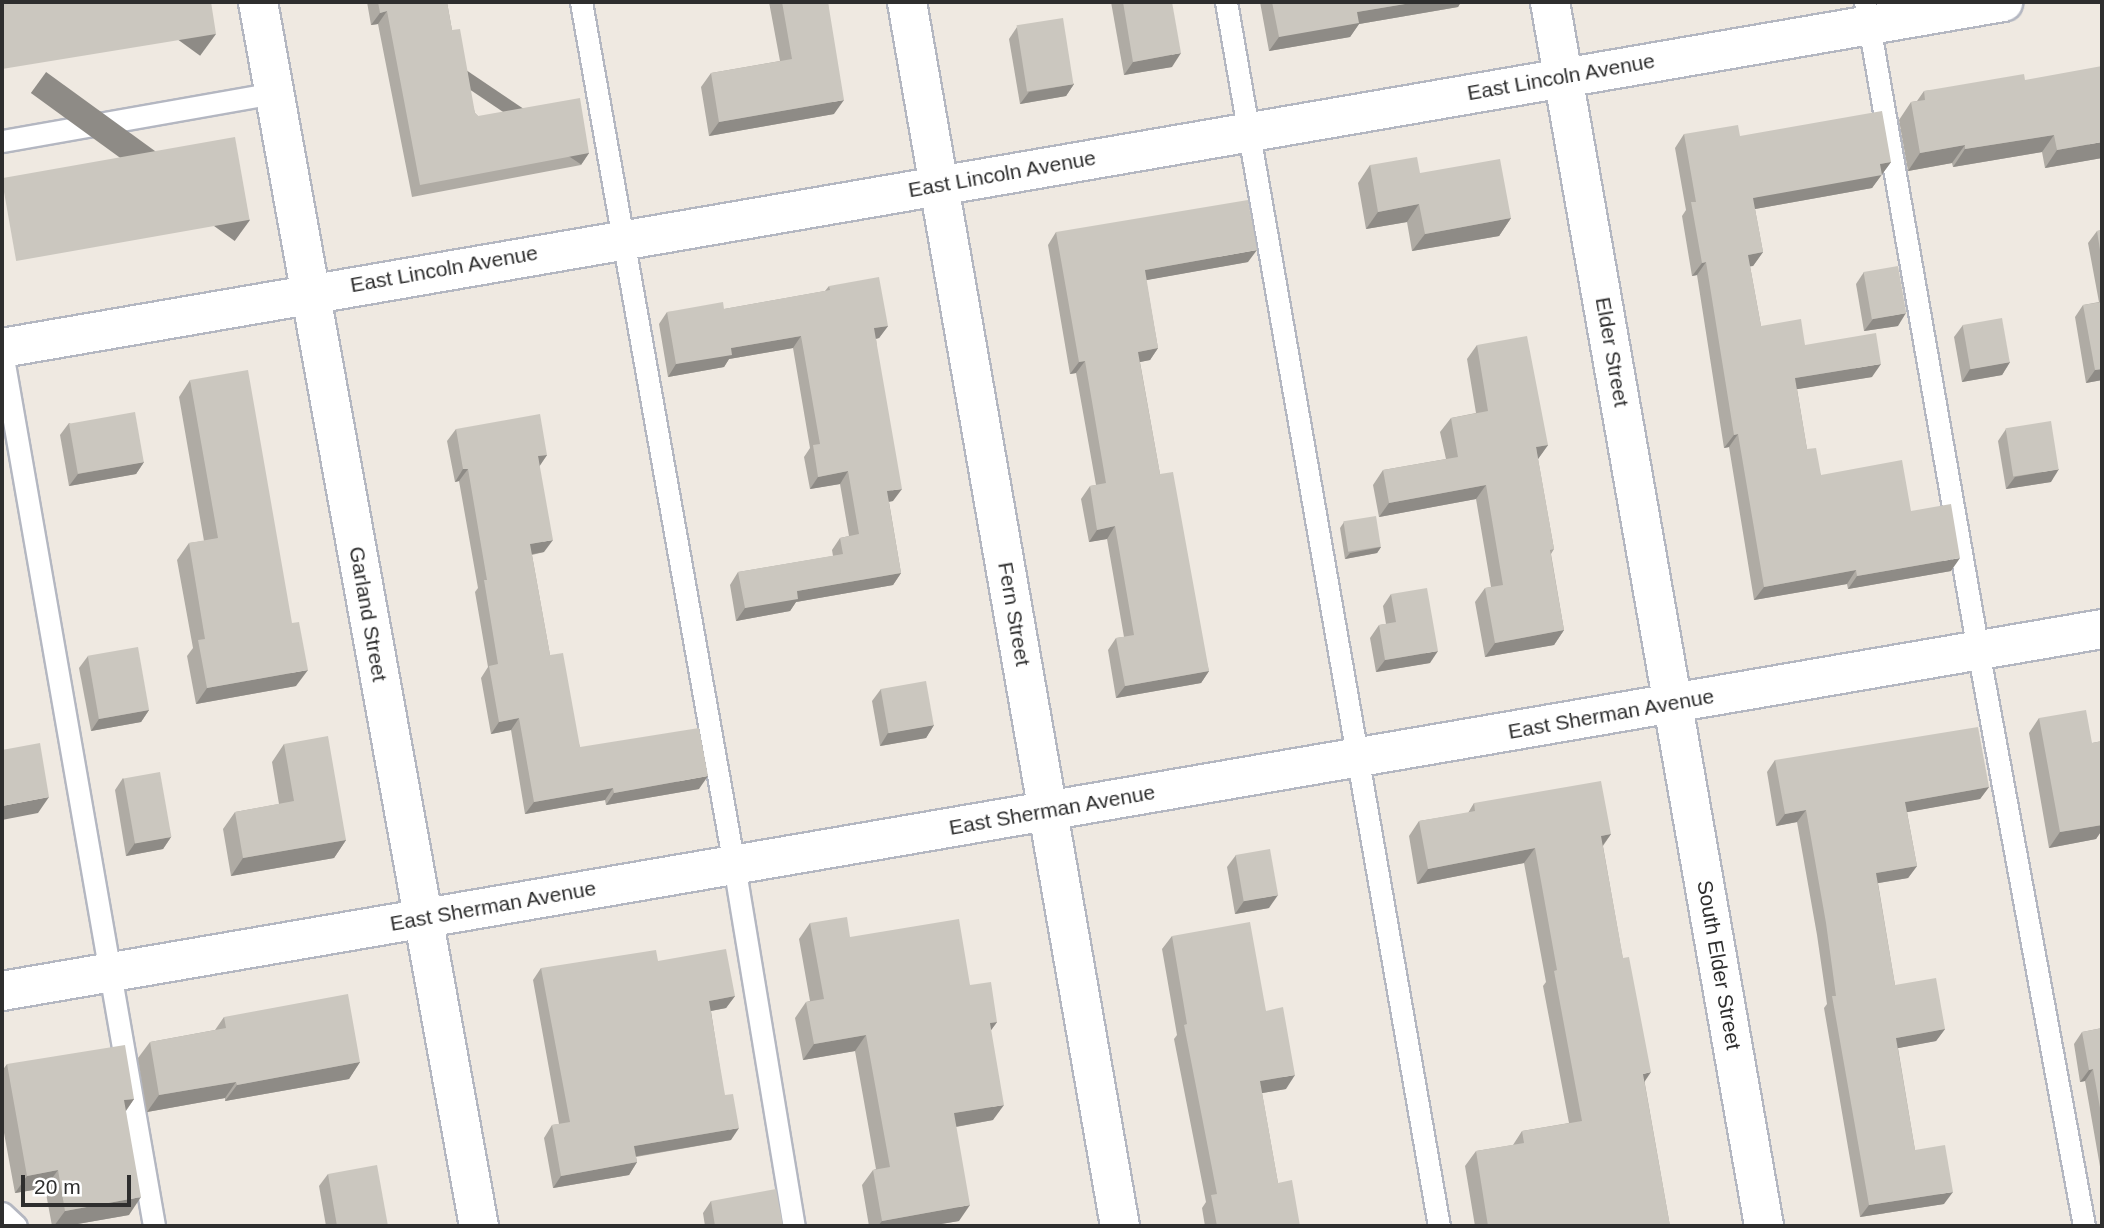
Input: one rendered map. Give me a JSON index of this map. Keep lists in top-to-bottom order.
{
  "streets": {
    "street": [
      "East Lincoln Avenue",
      "Elder Street",
      "Garland Street",
      "Fern Street",
      "East Sherman Avenue",
      "South Elder Street"
    ]
  },
  "crossings": [
    ["East Lincoln Avenue", "Elder Street"],
    ["East Lincoln Avenue", "Garland Street"],
    ["East Lincoln Avenue", "Fern Street"],
    ["Elder Street", "East Sherman Avenue"],
    ["Elder Street", "South Elder Street"],
    ["Garland Street", "East Sherman Avenue"],
    ["Fern Street", "East Sherman Avenue"],
    ["East Sherman Avenue", "South Elder Street"]
  ],
  "scale_bar": "20 m"
}
